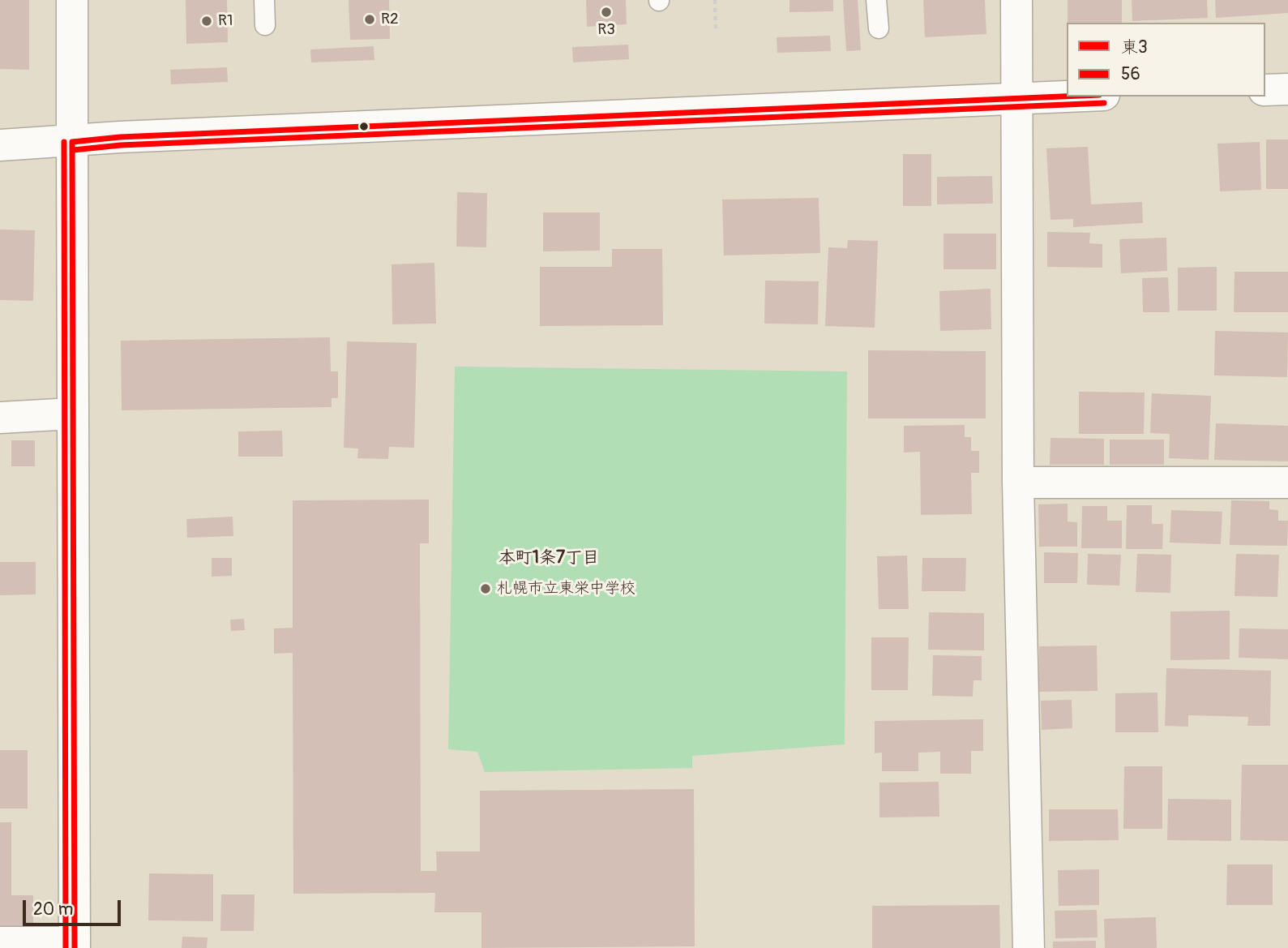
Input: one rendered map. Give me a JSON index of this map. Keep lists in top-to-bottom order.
{
  "districts": ["本町1条7丁目"],
  "places": [
    "R3",
    "R2",
    "R1",
    "札幌市立東栄中学校"
  ],
  "lines": ["transit line 東3", "transit line 56"],
  "legend": ["東3", "56"],
  "scale_bar": "20 m"
}
